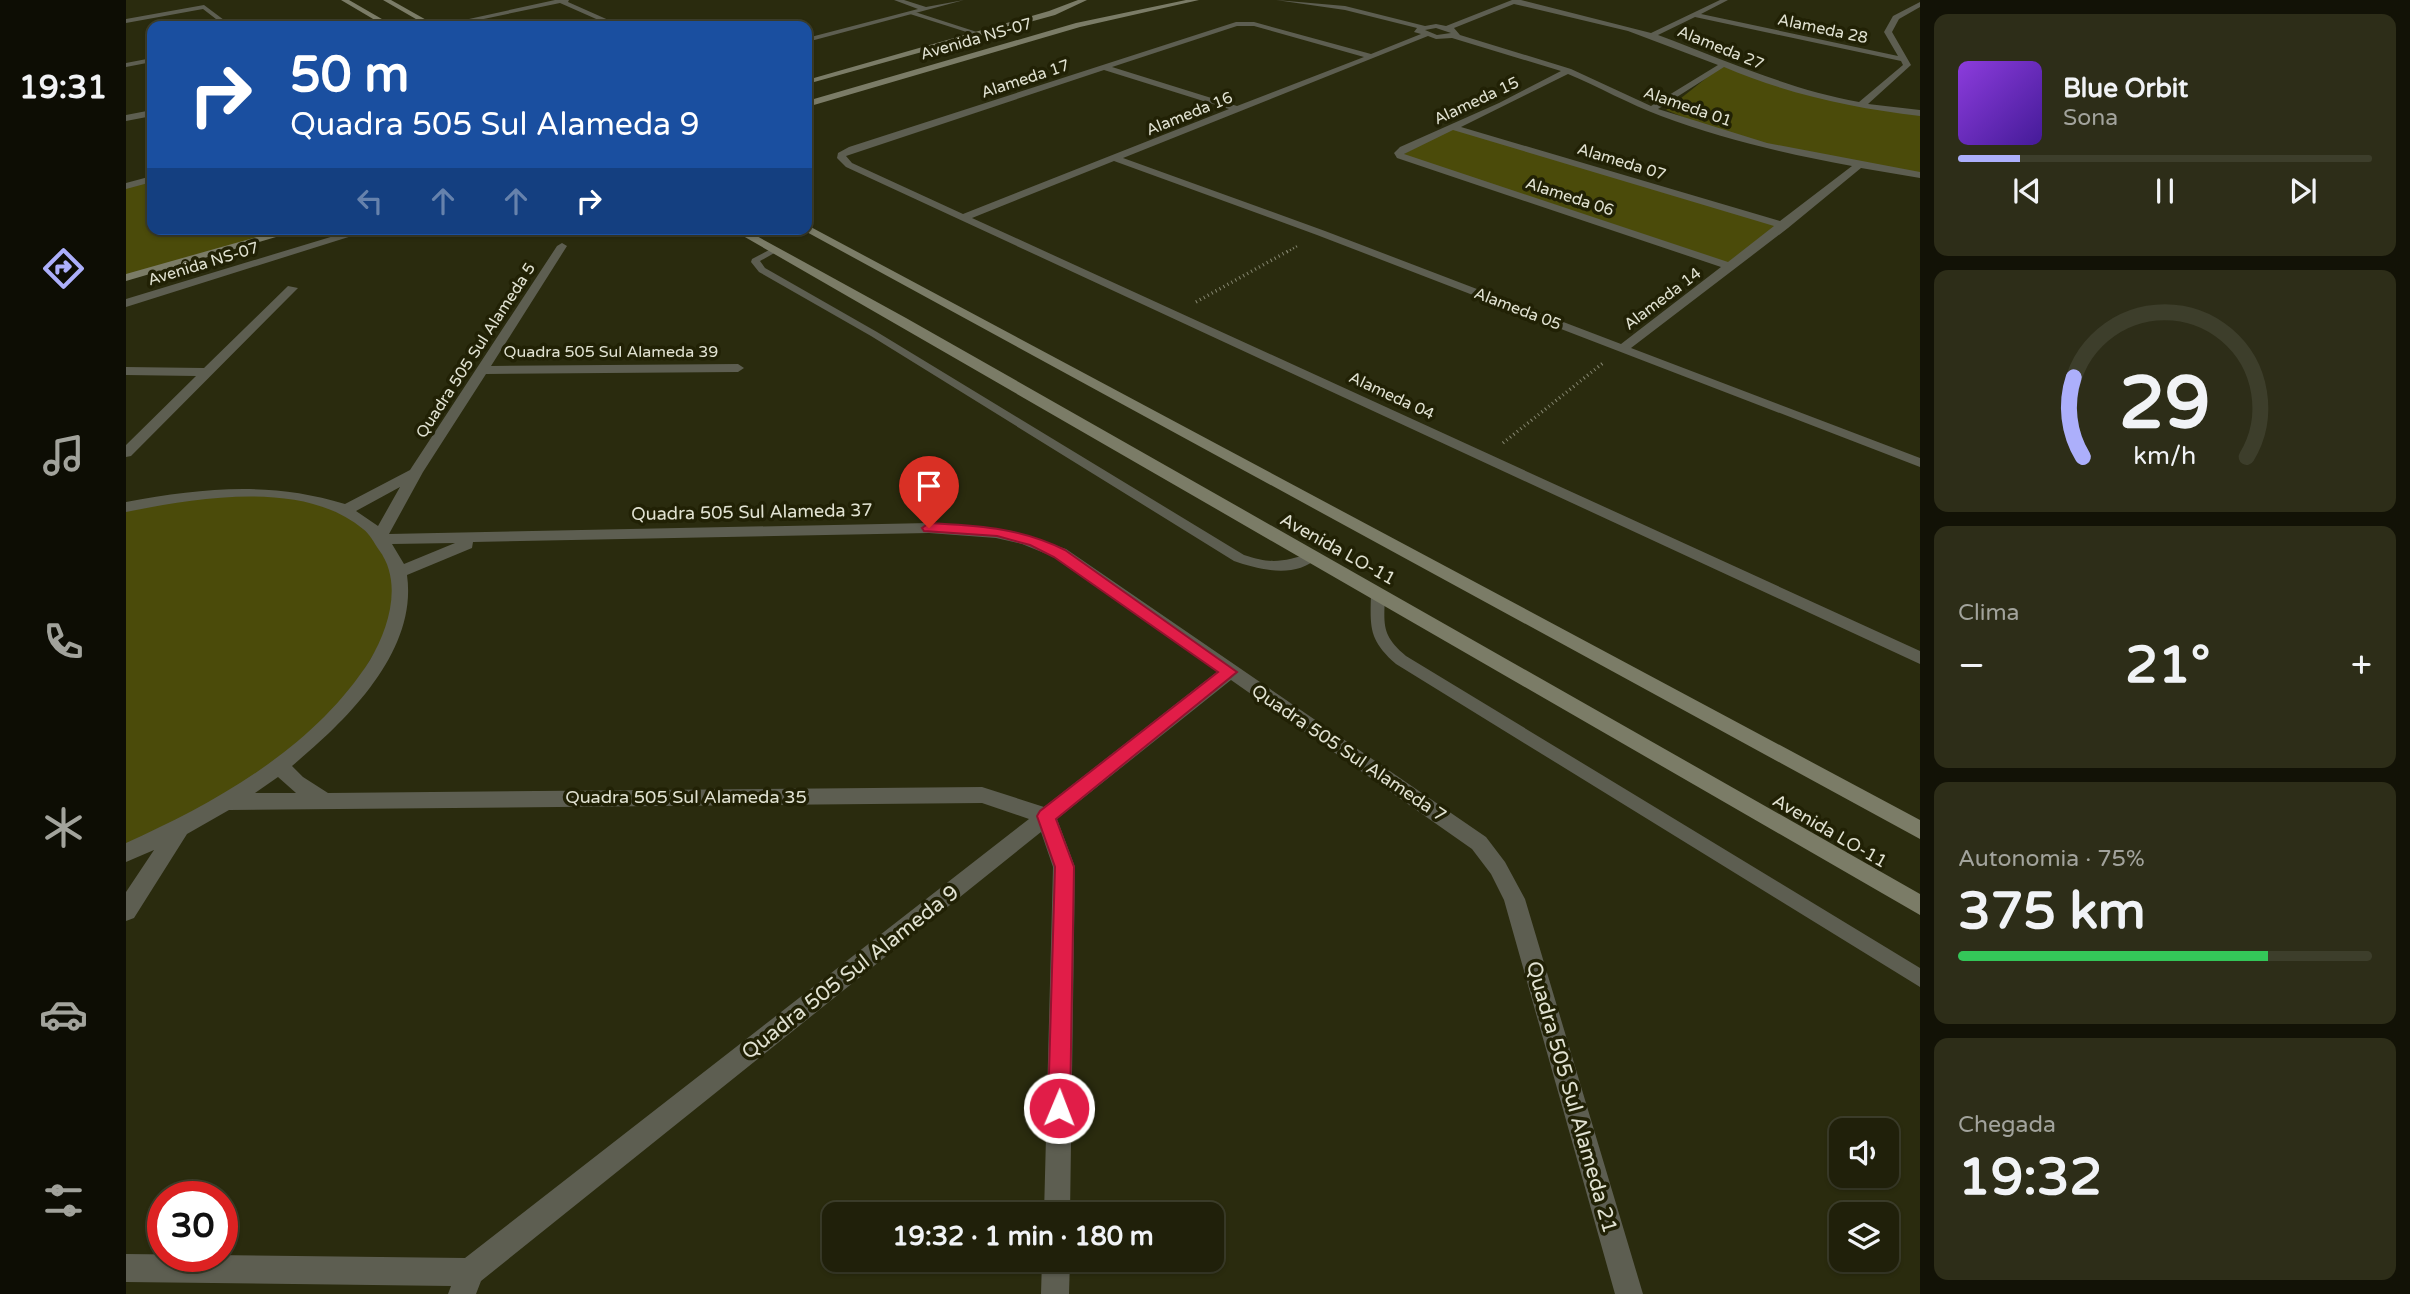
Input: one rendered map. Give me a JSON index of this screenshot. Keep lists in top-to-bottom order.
{
  "streets": {
    "street": [
      "Alameda 28",
      "Avenida NS-07",
      "Alameda 27",
      "Alameda 17",
      "Alameda 15",
      "Alameda 01",
      "Alameda 16",
      "Alameda 07",
      "Alameda 06",
      "Alameda 14",
      "Alameda 05",
      "Quadra 505 Sul Alameda 5",
      "Quadra 505 Sul Alameda 39",
      "Alameda 04",
      "Quadra 505 Sul Alameda 37",
      "Avenida LO-11",
      "Quadra 505 Sul Alameda 7",
      "Quadra 505 Sul Alameda 35",
      "Quadra 505 Sul Alameda 9",
      "Quadra 505 Sul Alameda 21"
    ]
  },
  "crossings": [
    ["Alameda 17", "Alameda 16"],
    ["Alameda 17", "Alameda 04"],
    ["Alameda 15", "Alameda 01"],
    ["Alameda 15", "Alameda 07"],
    ["Alameda 15", "Alameda 06"],
    ["Alameda 01", "Alameda 16"],
    ["Alameda 01", "Alameda 14"],
    ["Alameda 16", "Alameda 05"],
    ["Alameda 16", "Alameda 04"],
    ["Alameda 07", "Alameda 14"],
    ["Alameda 06", "Alameda 14"],
    ["Alameda 14", "Alameda 05"],
    ["Alameda 14", "Alameda 04"],
    ["Quadra 505 Sul Alameda 5", "Quadra 505 Sul Alameda 39"],
    ["Quadra 505 Sul Alameda 37", "Quadra 505 Sul Alameda 7"],
    ["Quadra 505 Sul Alameda 7", "Quadra 505 Sul Alameda 9"],
    ["Quadra 505 Sul Alameda 7", "Quadra 505 Sul Alameda 21"],
    ["Quadra 505 Sul Alameda 35", "Quadra 505 Sul Alameda 9"]
  ],
  "page": {
    "tabs": "19:31",
    "turn": ["50 m", "Quadra 505 Sul Alameda 9"],
    "song": ["Blue Orbit", "Sona"],
    "tile": [
      "Clima",
      ["Autonomia · 75%", "375 km"],
      ["Chegada", "19:32"]
    ],
    "heat": ["−", "21°", "+"],
    "limit": "30",
    "trip": "19:32 · 1 min · 180 m",
    "gauge": ["29", "km/h"]
  }
}
